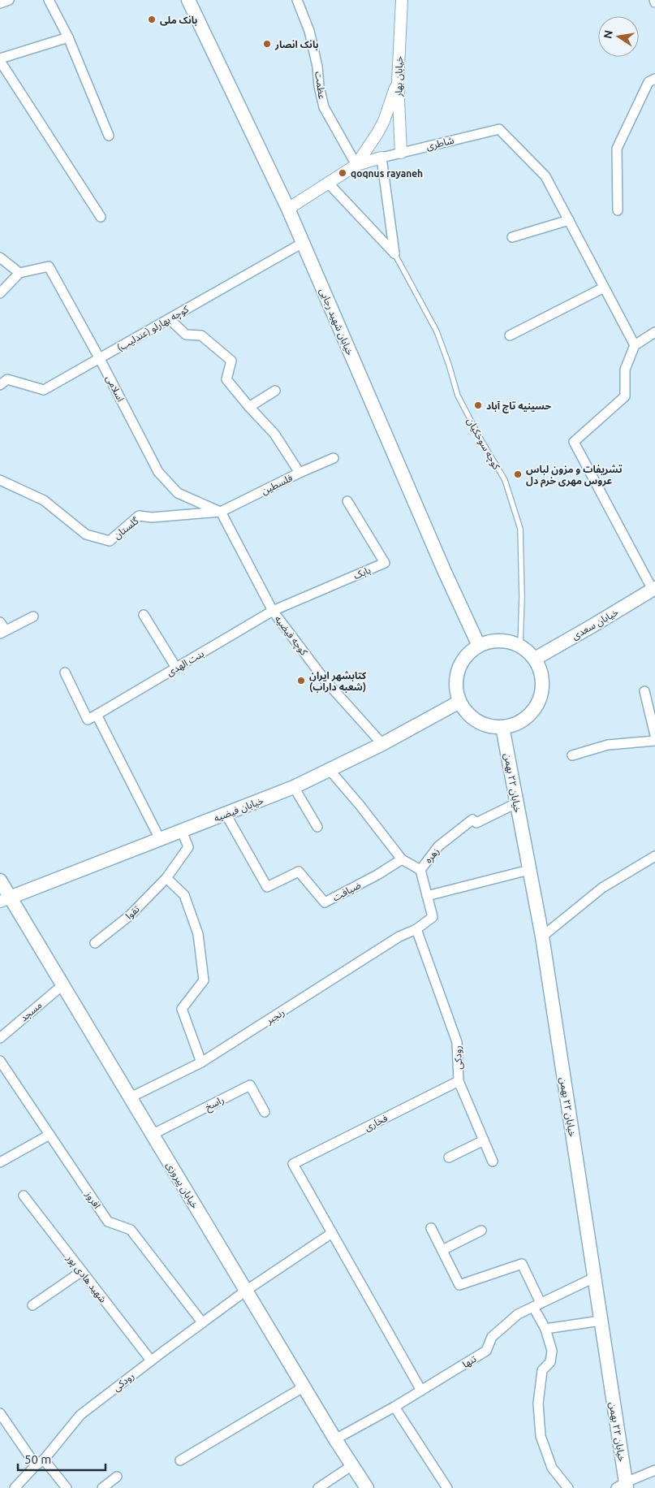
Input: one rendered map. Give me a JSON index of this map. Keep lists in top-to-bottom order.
{
  "streets": {
    "main road": [
      "خیابان شهید رجایی",
      "خیابان سعدی",
      "خیابان ۲۲ بهمن",
      "خیابان فیضیه",
      "خیابان پیروزی"
    ],
    "street": [
      "خیابان بهار",
      "عظمت",
      "شاطری",
      "کوچه بهارلو (عندلیب)",
      "اسلامی",
      "فلسطین",
      "گلستان",
      "بابک",
      "کوچه فیضیه",
      "بنت الهدی",
      "زهره",
      "ضیافت",
      "تقوا",
      "مسجد",
      "رنجبر",
      "رودکی",
      "راسخ",
      "فخاری",
      "افروز",
      "شهید هادی پور",
      "تنها"
    ],
    "lane": ["کوچه سوخکیان"]
  },
  "crossings": [
    ["خیابان بهار", "شاطری"],
    ["خیابان شهید رجایی", "کوچه بهارلو (عندلیب)"],
    ["خیابان شهید رجایی", "کوچه سوخکیان"],
    ["خیابان شهید رجایی", "خیابان سعدی"],
    ["خیابان شهید رجایی", "خیابان ۲۲ بهمن"],
    ["خیابان شهید رجایی", "خیابان فیضیه"],
    ["کوچه بهارلو (عندلیب)", "اسلامی"],
    ["اسلامی", "فلسطین"],
    ["اسلامی", "گلستان"],
    ["اسلامی", "کوچه فیضیه"],
    ["کوچه سوخکیان", "خیابان سعدی"],
    ["کوچه سوخکیان", "خیابان ۲۲ بهمن"],
    ["کوچه سوخکیان", "خیابان فیضیه"],
    ["فلسطین", "گلستان"],
    ["فلسطین", "کوچه فیضیه"],
    ["گلستان", "کوچه فیضیه"],
    ["بابک", "کوچه فیضیه"],
    ["بابک", "بنت الهدی"],
    ["خیابان سعدی", "خیابان ۲۲ بهمن"],
    ["خیابان سعدی", "خیابان فیضیه"],
    ["کوچه فیضیه", "بنت الهدی"],
    ["کوچه فیضیه", "خیابان فیضیه"],
    ["خیابان ۲۲ بهمن", "خیابان فیضیه"],
    ["خیابان ۲۲ بهمن", "زهره"],
    ["خیابان ۲۲ بهمن", "تنها"],
    ["خیابان فیضیه", "زهره"],
    ["خیابان فیضیه", "ضیافت"],
    ["خیابان فیضیه", "تقوا"],
    ["خیابان فیضیه", "خیابان پیروزی"],
    ["زهره", "ضیافت"],
    ["مسجد", "خیابان پیروزی"],
    ["رنجبر", "رودکی"],
    ["رنجبر", "خیابان پیروزی"],
    ["رودکی", "فخاری"],
    ["رودکی", "خیابان پیروزی"],
    ["رودکی", "افروز"],
    ["رودکی", "شهید هادی پور"],
    ["راسخ", "خیابان پیروزی"],
    ["خیابان پیروزی", "تنها"]
  ],
  "places": [
    "بانک ملی",
    "بانک انصار",
    "qoqnus rayaneh",
    "حسینیه تاج آباد",
    "تشریفات و مزون لباس عروس مهری خرم دل",
    "کتابشهر ایران (شعبه داراب)"
  ],
  "scale_bar": "50 m",
  "north": "left"
}
